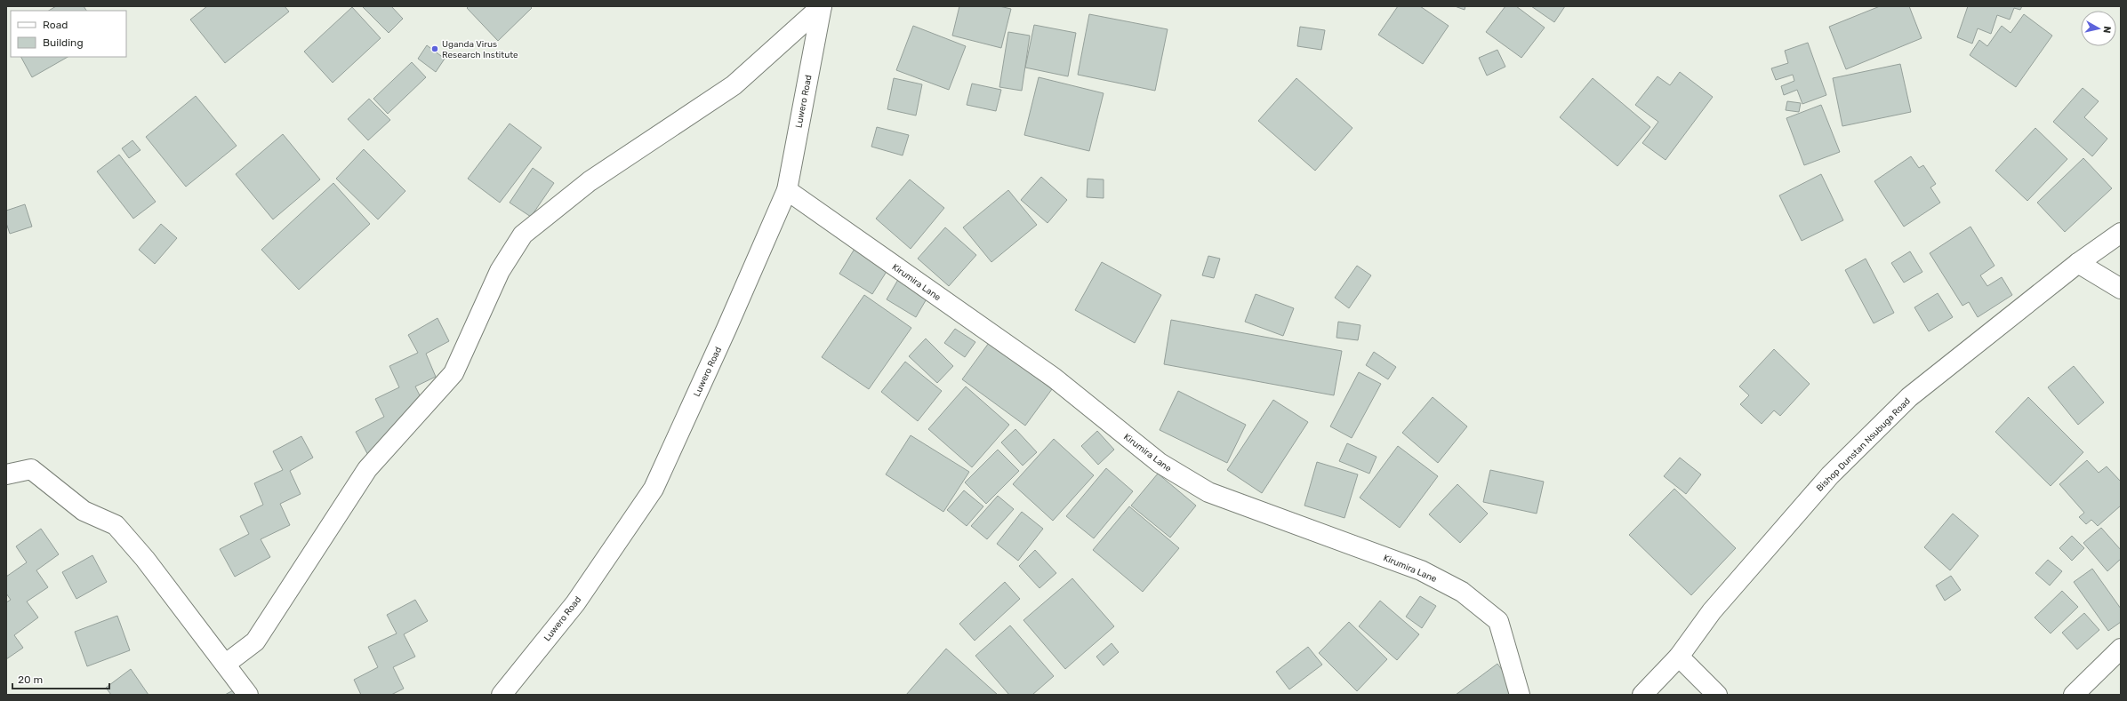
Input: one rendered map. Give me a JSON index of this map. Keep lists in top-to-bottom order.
{
  "streets": {
    "street": ["Luwero Road", "Kirumira Lane", "Bishop Dunstan Nsubuga Road"]
  },
  "crossings": [
    ["Luwero Road", "Kirumira Lane"]
  ],
  "places": ["Uganda Virus Research Institute"],
  "legend": ["Road", "Building"],
  "scale_bar": "20 m",
  "north": "right"
}
